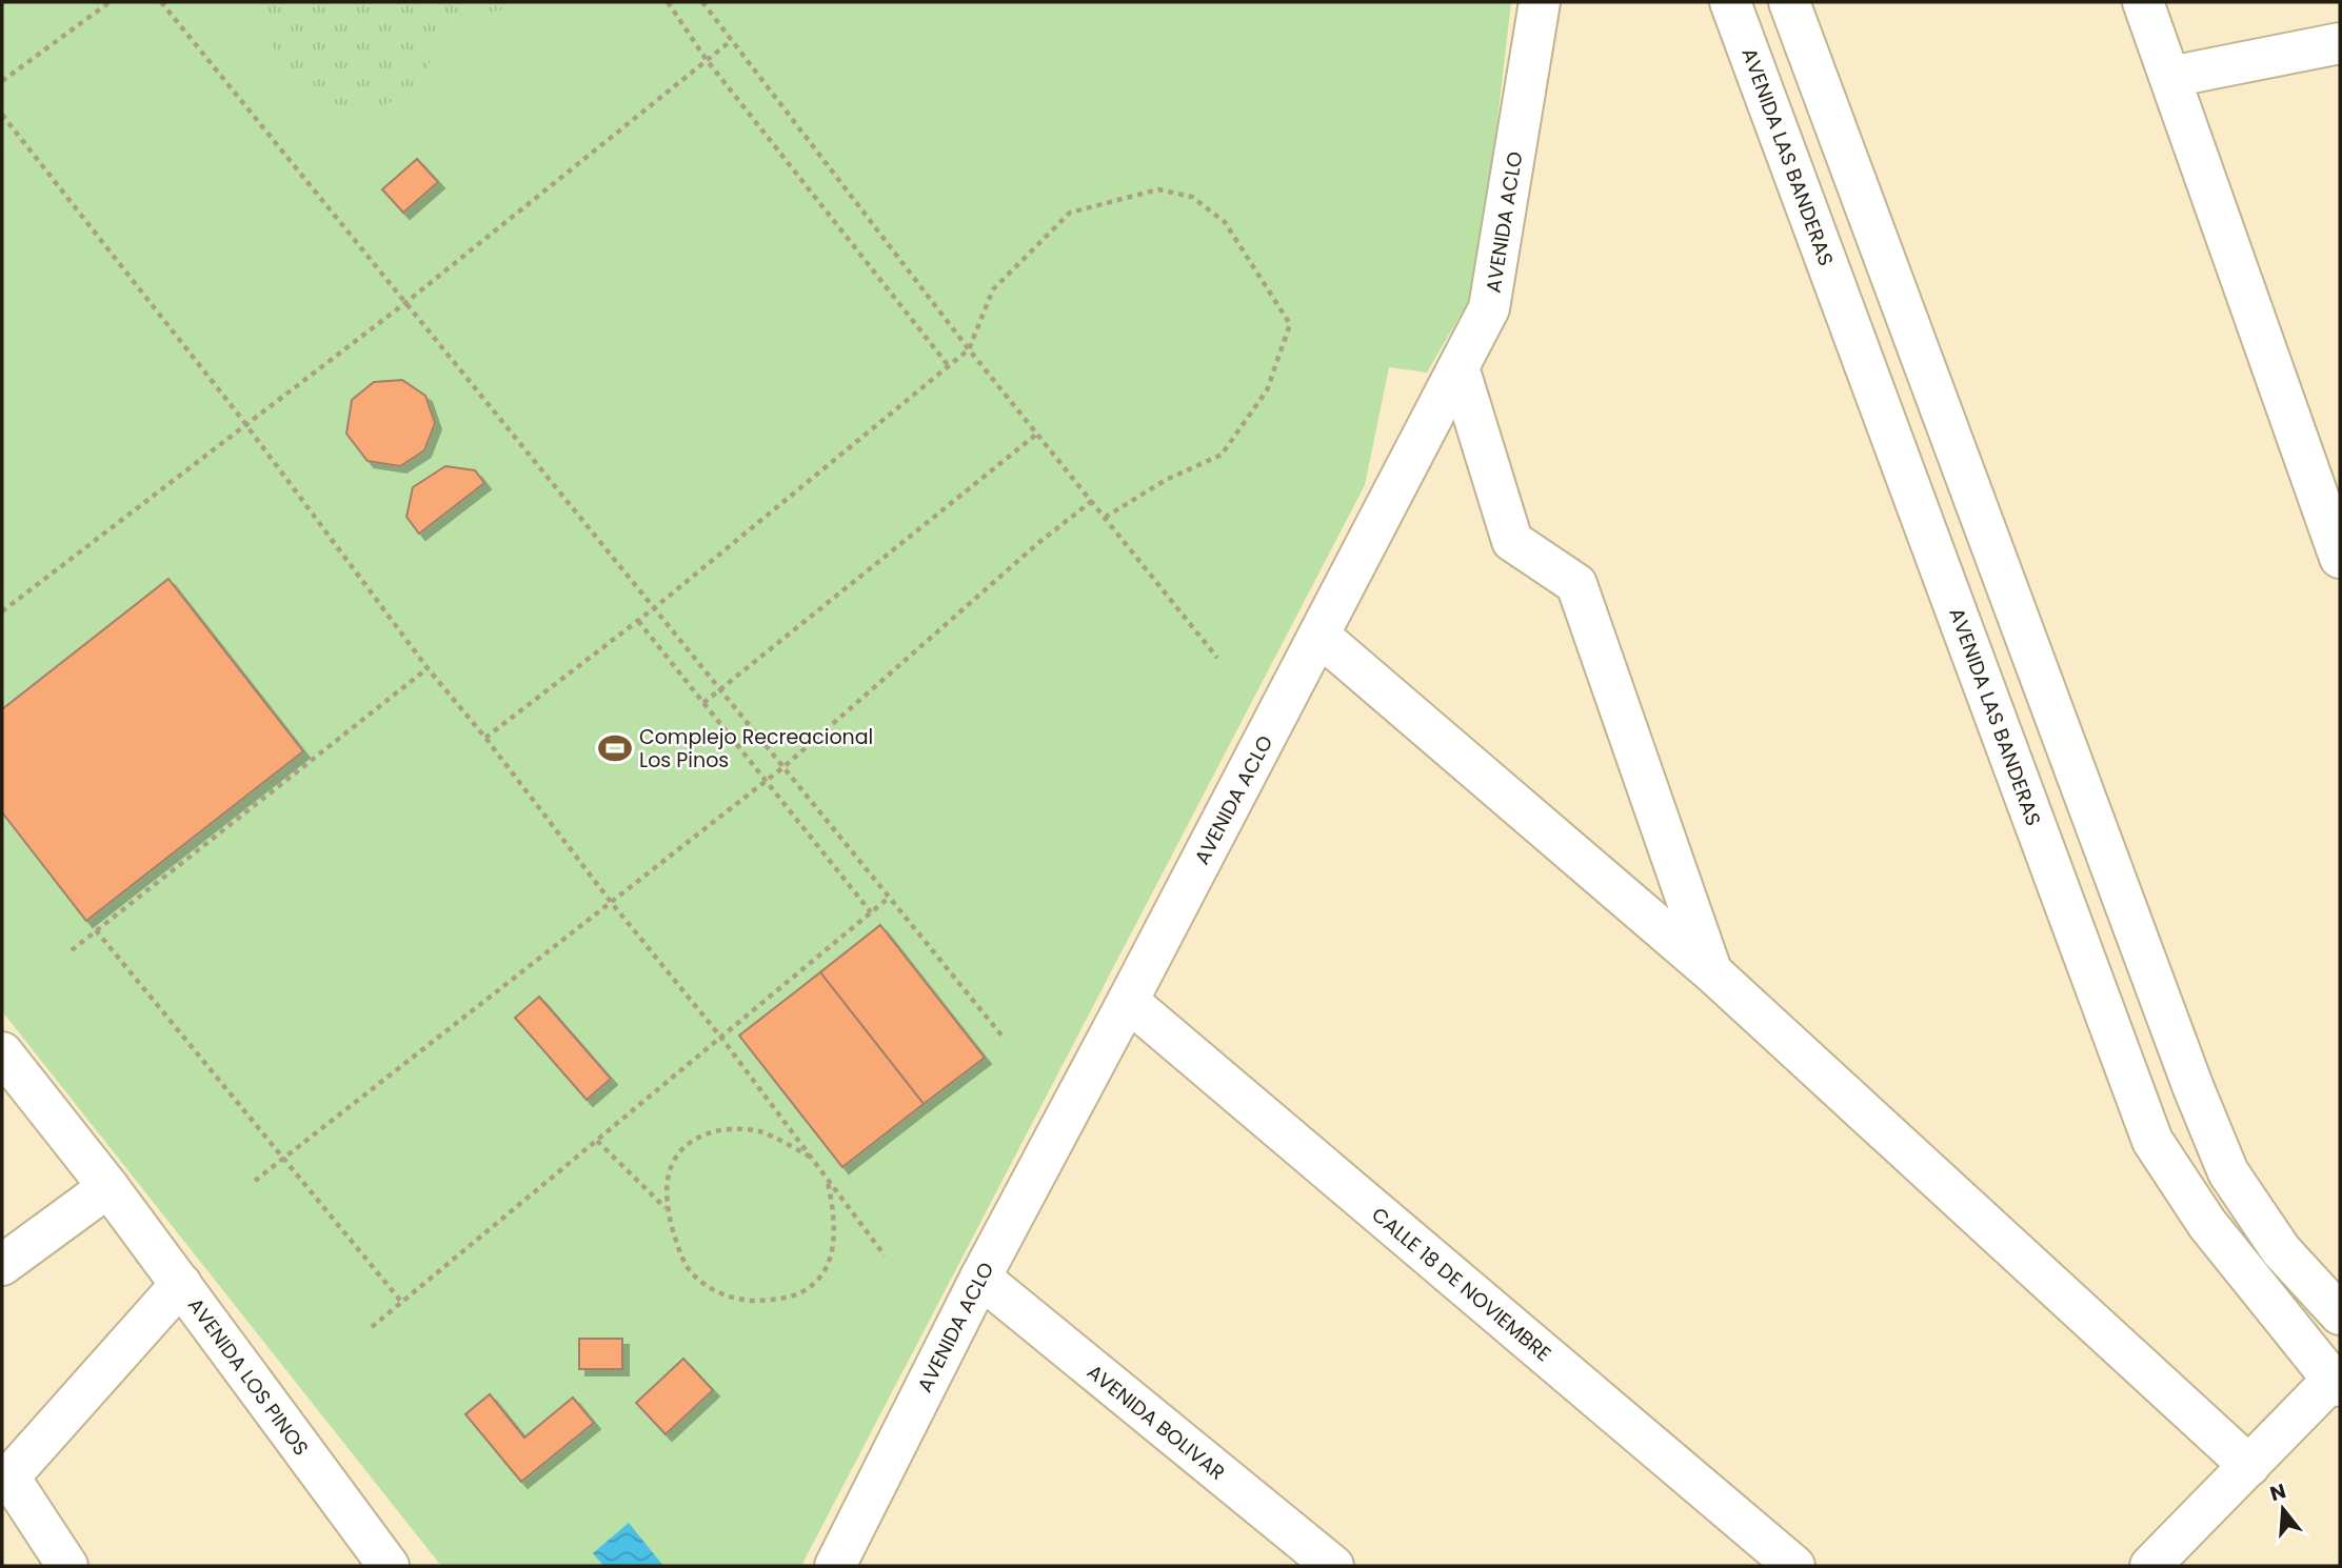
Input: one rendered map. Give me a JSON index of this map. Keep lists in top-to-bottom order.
{
  "streets": {
    "street": [
      "AVENIDA LAS BANDERAS",
      "AVENIDA ACLO",
      "CALLE 18 DE NOVIEMBRE",
      "AVENIDA LOS PINOS",
      "AVENIDA BOLIVAR"
    ]
  },
  "crossings": [
    ["AVENIDA ACLO", "CALLE 18 DE NOVIEMBRE"],
    ["AVENIDA ACLO", "AVENIDA BOLIVAR"]
  ],
  "places": {
    "sports": ["Complejo Recreacional Los Pinos"]
  },
  "north": "top"
}
